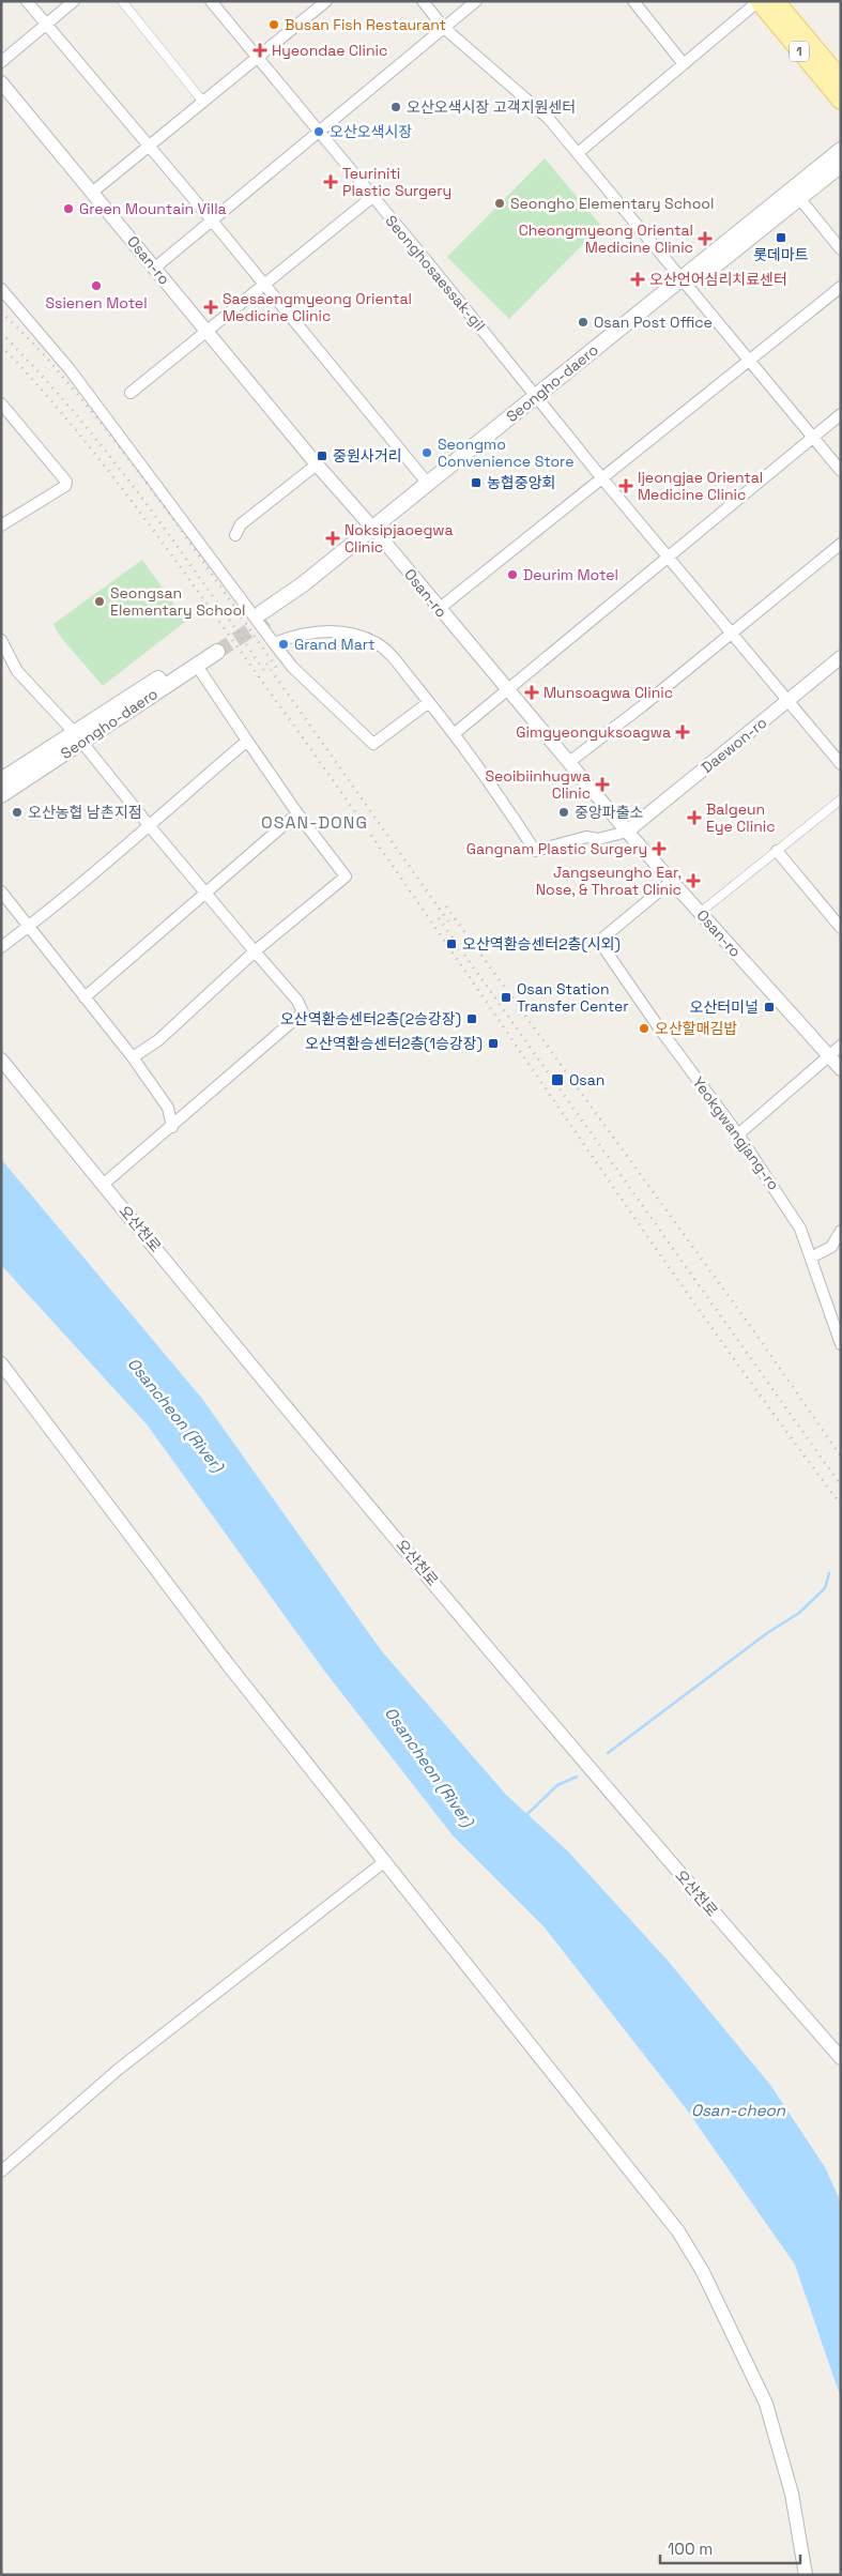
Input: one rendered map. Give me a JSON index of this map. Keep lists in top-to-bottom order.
{
  "streets": {
    "main road": ["1", "Seongho-daero"],
    "street": [
      "Osan-ro",
      "Seonghosaessak-gil",
      "Daewon-ro",
      "Yeokgwangjang-ro",
      "오산천로"
    ]
  },
  "crossings": [
    ["Osan-ro", "Seongho-daero"],
    ["Osan-ro", "Daewon-ro"],
    ["Osan-ro", "Yeokgwangjang-ro"],
    ["Seonghosaessak-gil", "Seongho-daero"],
    ["Seonghosaessak-gil", "Daewon-ro"]
  ],
  "districts": ["OSAN-DONG"],
  "water": ["Osancheon (River)", "Osan-cheon"],
  "places": {
    "other": [
      "Busan Fish Restaurant",
      "오산오색시장 고객지원센터",
      "오산오색시장",
      "Seongho Elementary School",
      "Green Mountain Villa",
      "Ssienen Motel",
      "Osan Post Office",
      "Seongmo Convenience Store",
      "Deurim Motel",
      "Seongsan Elementary School",
      "Grand Mart",
      "오산농협 남촌지점",
      "중앙파출소",
      "오산할매김밥"
    ],
    "health": [
      "Hyeondae Clinic",
      "Teuriniti Plastic Surgery",
      "Cheongmyeong Oriental Medicine Clinic",
      "오산언어심리치료센터",
      "Saesaengmyeong Oriental Medicine Clinic",
      "Ijeongjae Oriental Medicine Clinic",
      "Noksipjaoegwa Clinic",
      "Munsoagwa Clinic",
      "Gimgyeonguksoagwa",
      "Seoibiinhugwa Clinic",
      "Balgeun Eye Clinic",
      "Gangnam Plastic Surgery",
      "Jangseungho Ear, Nose, & Throat Clinic"
    ],
    "transit": [
      "롯데마트",
      "중원사거리",
      "농협중앙회",
      "오산역환승센터2층(시외)",
      "Osan Station Transfer Center",
      "오산터미널",
      "오산역환승센터2층(2승강장)",
      "오산역환승센터2층(1승강장)",
      "Osan"
    ]
  },
  "scale_bar": "100 m"
}
